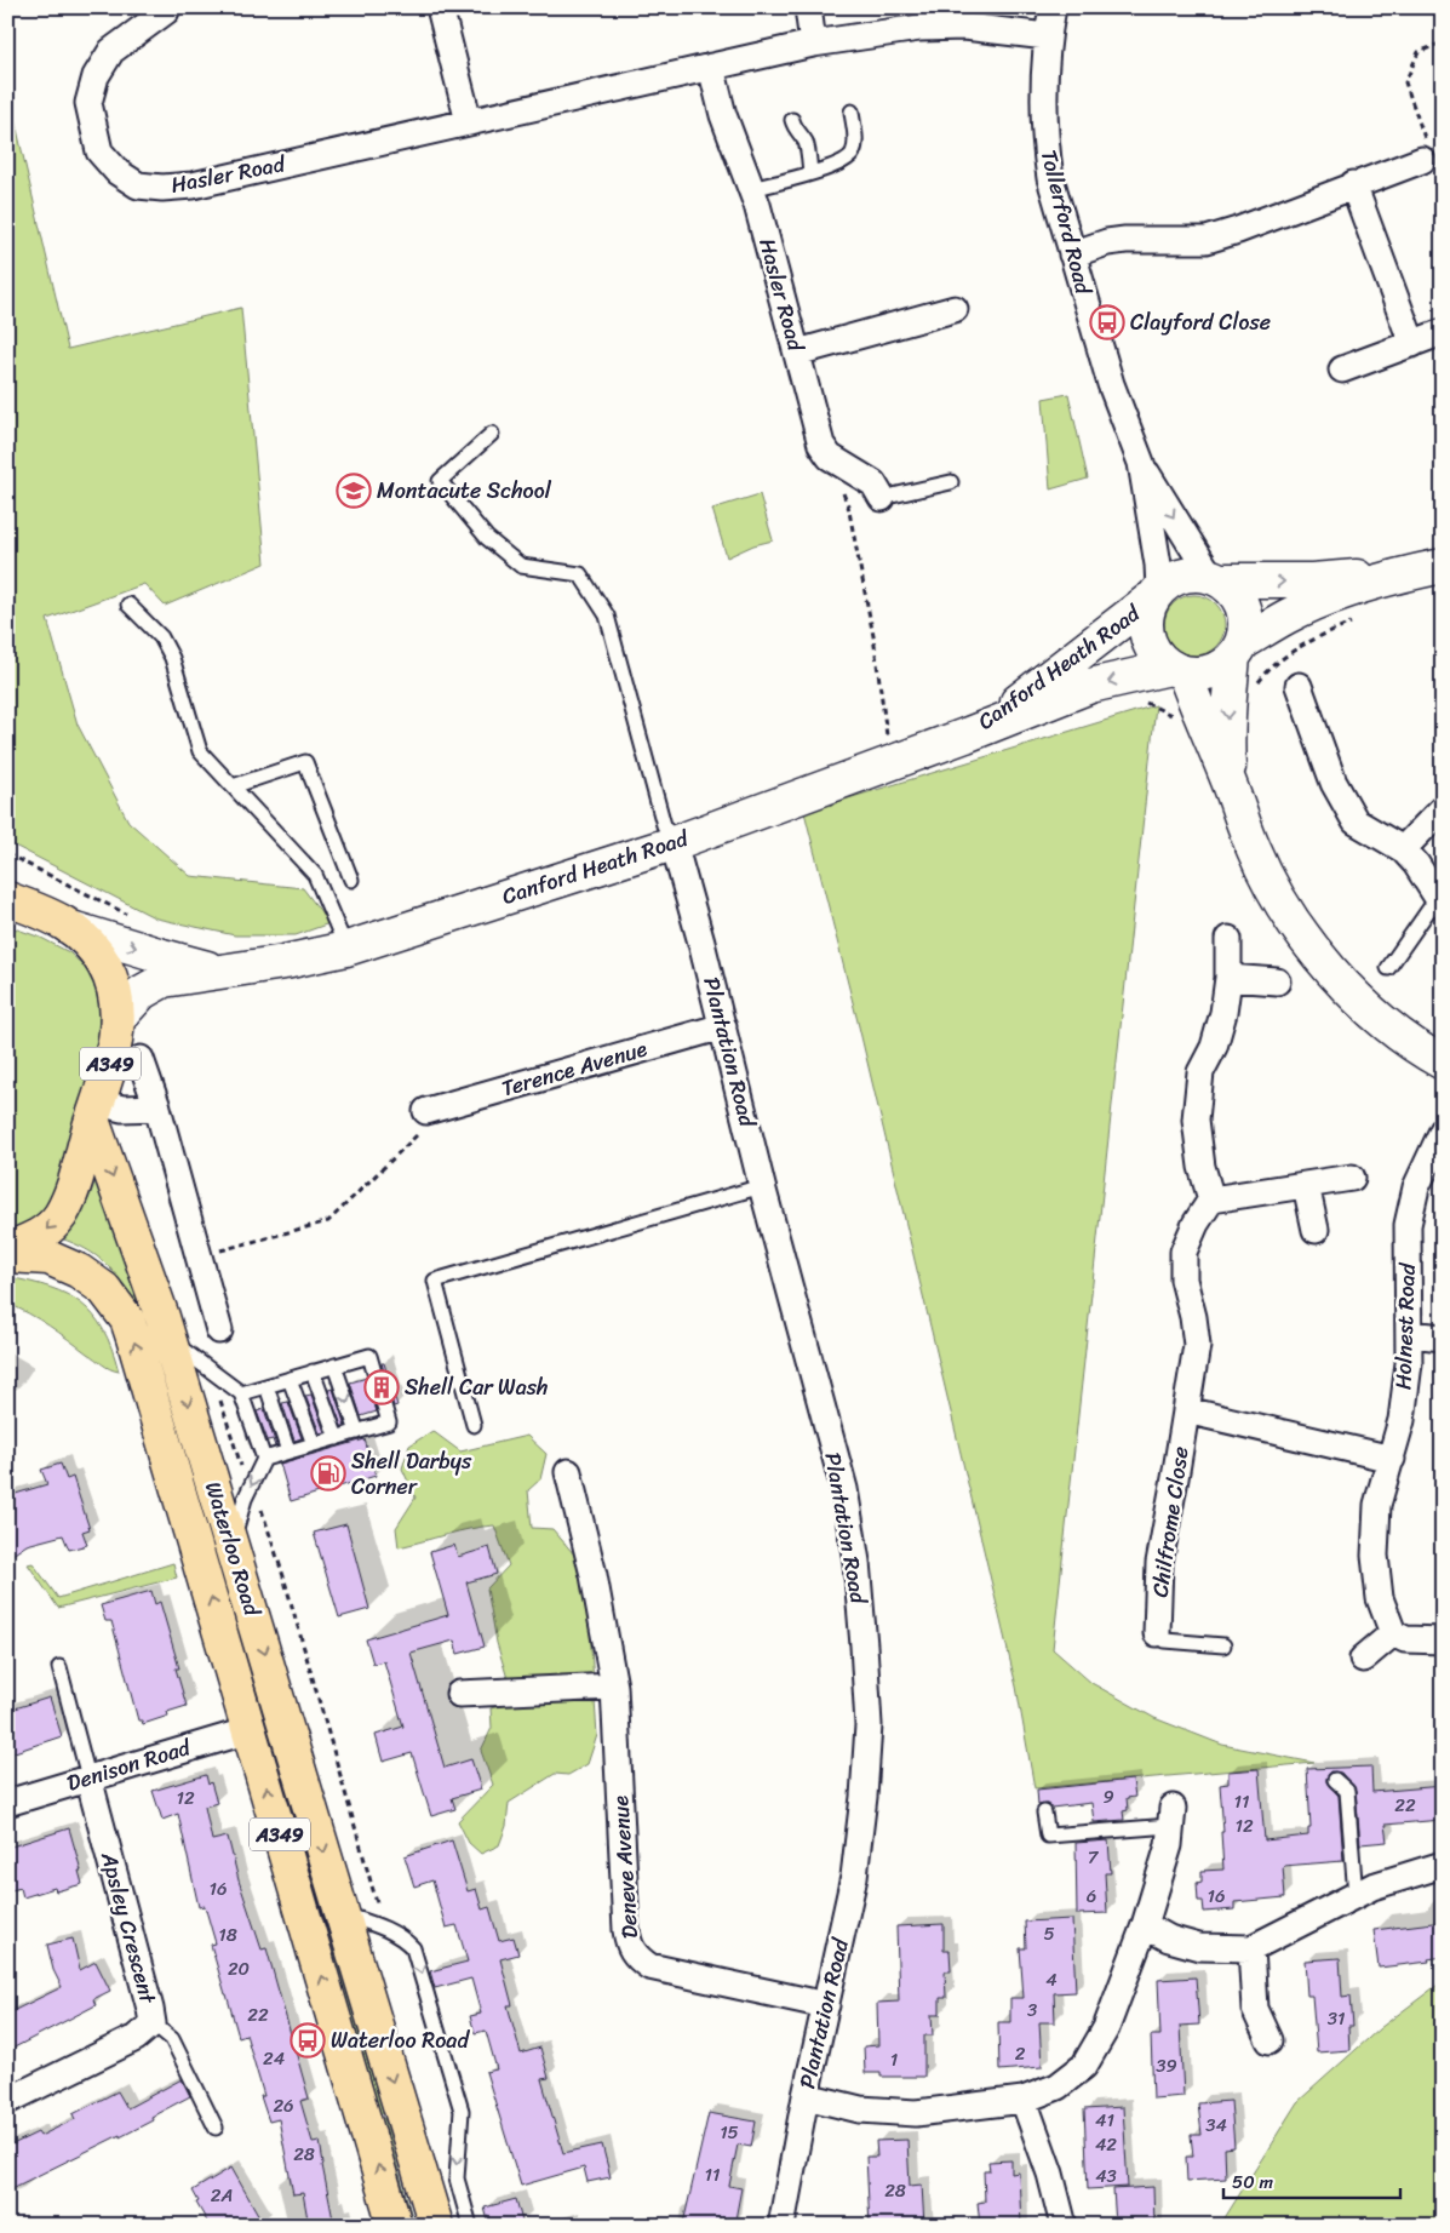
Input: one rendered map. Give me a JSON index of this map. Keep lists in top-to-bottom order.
{
  "streets": {
    "main road": ["Canford Heath Road", "A349", "Waterloo Road"],
    "street": [
      "Hasler Road",
      "Tollerford Road",
      "Plantation Road",
      "Terence Avenue",
      "Holnest Road",
      "Chilfrome Close",
      "Denison Road",
      "Deneve Avenue",
      "Apsley Crescent"
    ]
  },
  "crossings": [
    ["Hasler Road", "Tollerford Road"],
    ["Tollerford Road", "Canford Heath Road"],
    ["Canford Heath Road", "Plantation Road"],
    ["Canford Heath Road", "A349"],
    ["Plantation Road", "Terence Avenue"],
    ["Plantation Road", "Deneve Avenue"],
    ["A349", "Waterloo Road"],
    ["Waterloo Road", "Denison Road"],
    ["Denison Road", "Apsley Crescent"]
  ],
  "places": {
    "bus stop": ["Clayford Close", "Waterloo Road"],
    "school or university": ["Montacute School"],
    "building": ["Shell Car Wash"],
    "fuel station": ["Shell Darbys Corner"]
  },
  "house_numbers": [
    "9",
    "12",
    "11",
    "22",
    "12",
    "7",
    "16",
    "6",
    "16",
    "5",
    "18",
    "20",
    "4",
    "3",
    "22",
    "31",
    "2",
    "24",
    "1",
    "39",
    "26",
    "41",
    "34",
    "15",
    "42",
    "28",
    "11",
    "43",
    "28",
    "2A"
  ],
  "scale_bar": "50 m"
}
